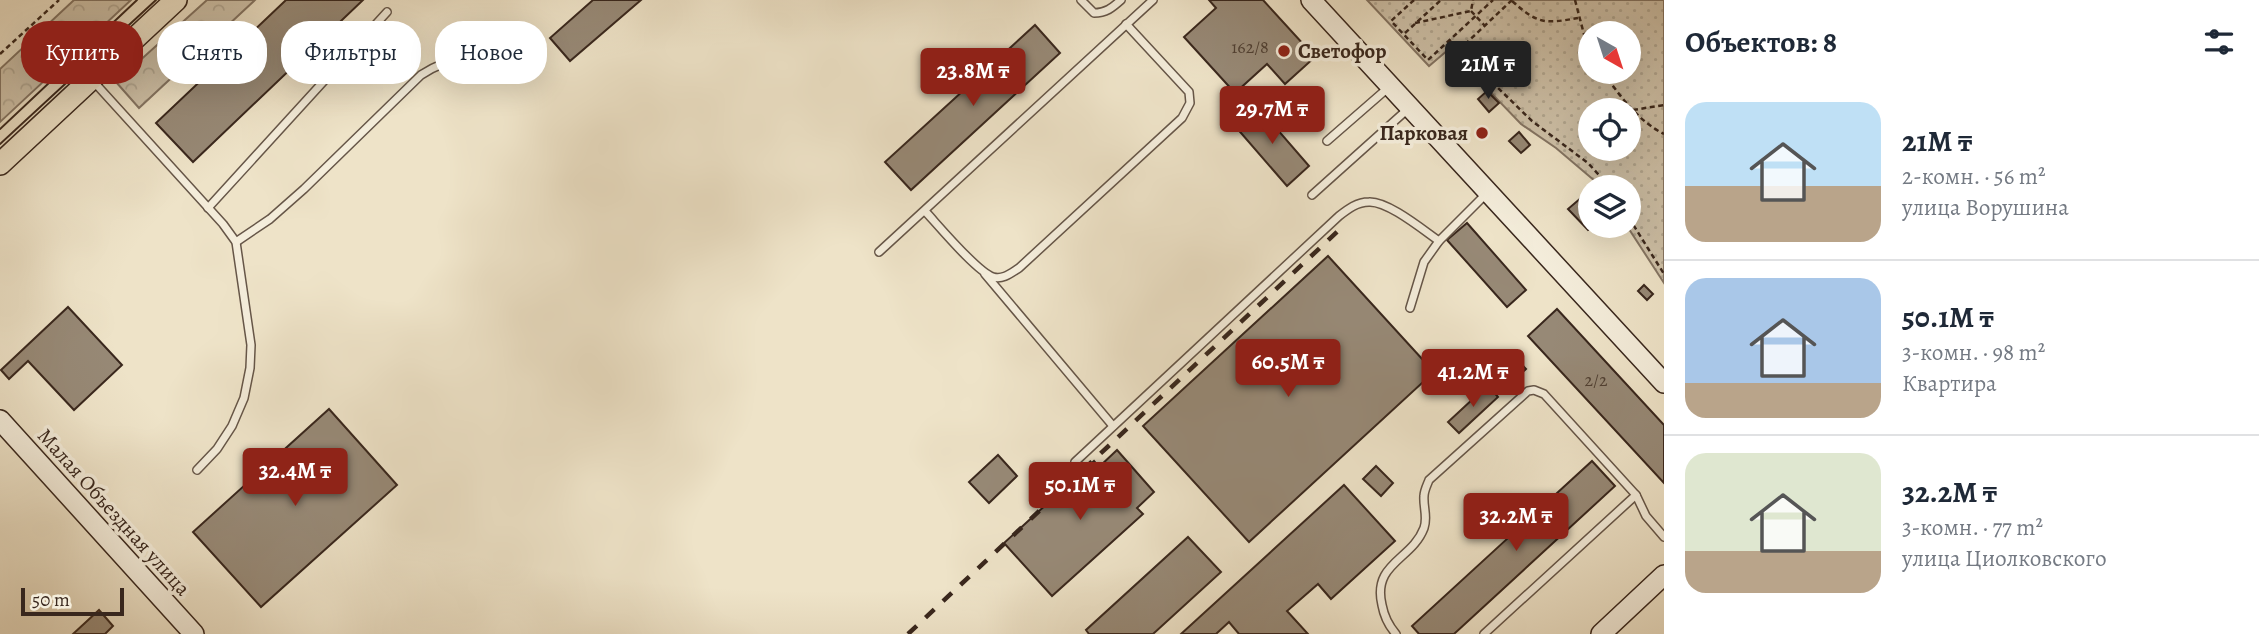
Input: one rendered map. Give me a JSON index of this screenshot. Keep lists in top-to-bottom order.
{
  "streets": {
    "street": ["Малая Объездная улица"]
  },
  "places": ["Светофор", "Парковая"],
  "house_numbers": ["162/8", "2/2"],
  "scale_bar": "50 m",
  "north": "bottom right",
  "page": {
    "heading": "Объектов: 8",
    "chip": [
      "Купить",
      "Снять",
      "Фильтры",
      "Новое"
    ],
    "price": [
      "21M ₸",
      "23.8M ₸",
      "29.7M ₸",
      "60.5M ₸",
      "41.2M ₸",
      "32.4M ₸",
      "50.1M ₸",
      "32.2M ₸"
    ],
    "list": [
      {
        "name": "21M ₸",
        "note": "2-комн. · 56 m² · улица Ворушина"
      },
      {
        "name": "50.1M ₸",
        "note": "3-комн. · 98 m² · Квартира"
      },
      {
        "name": "32.2M ₸",
        "note": "3-комн. · 77 m² · улица Циолковского"
      }
    ],
    "scale": "50 m"
  }
}
